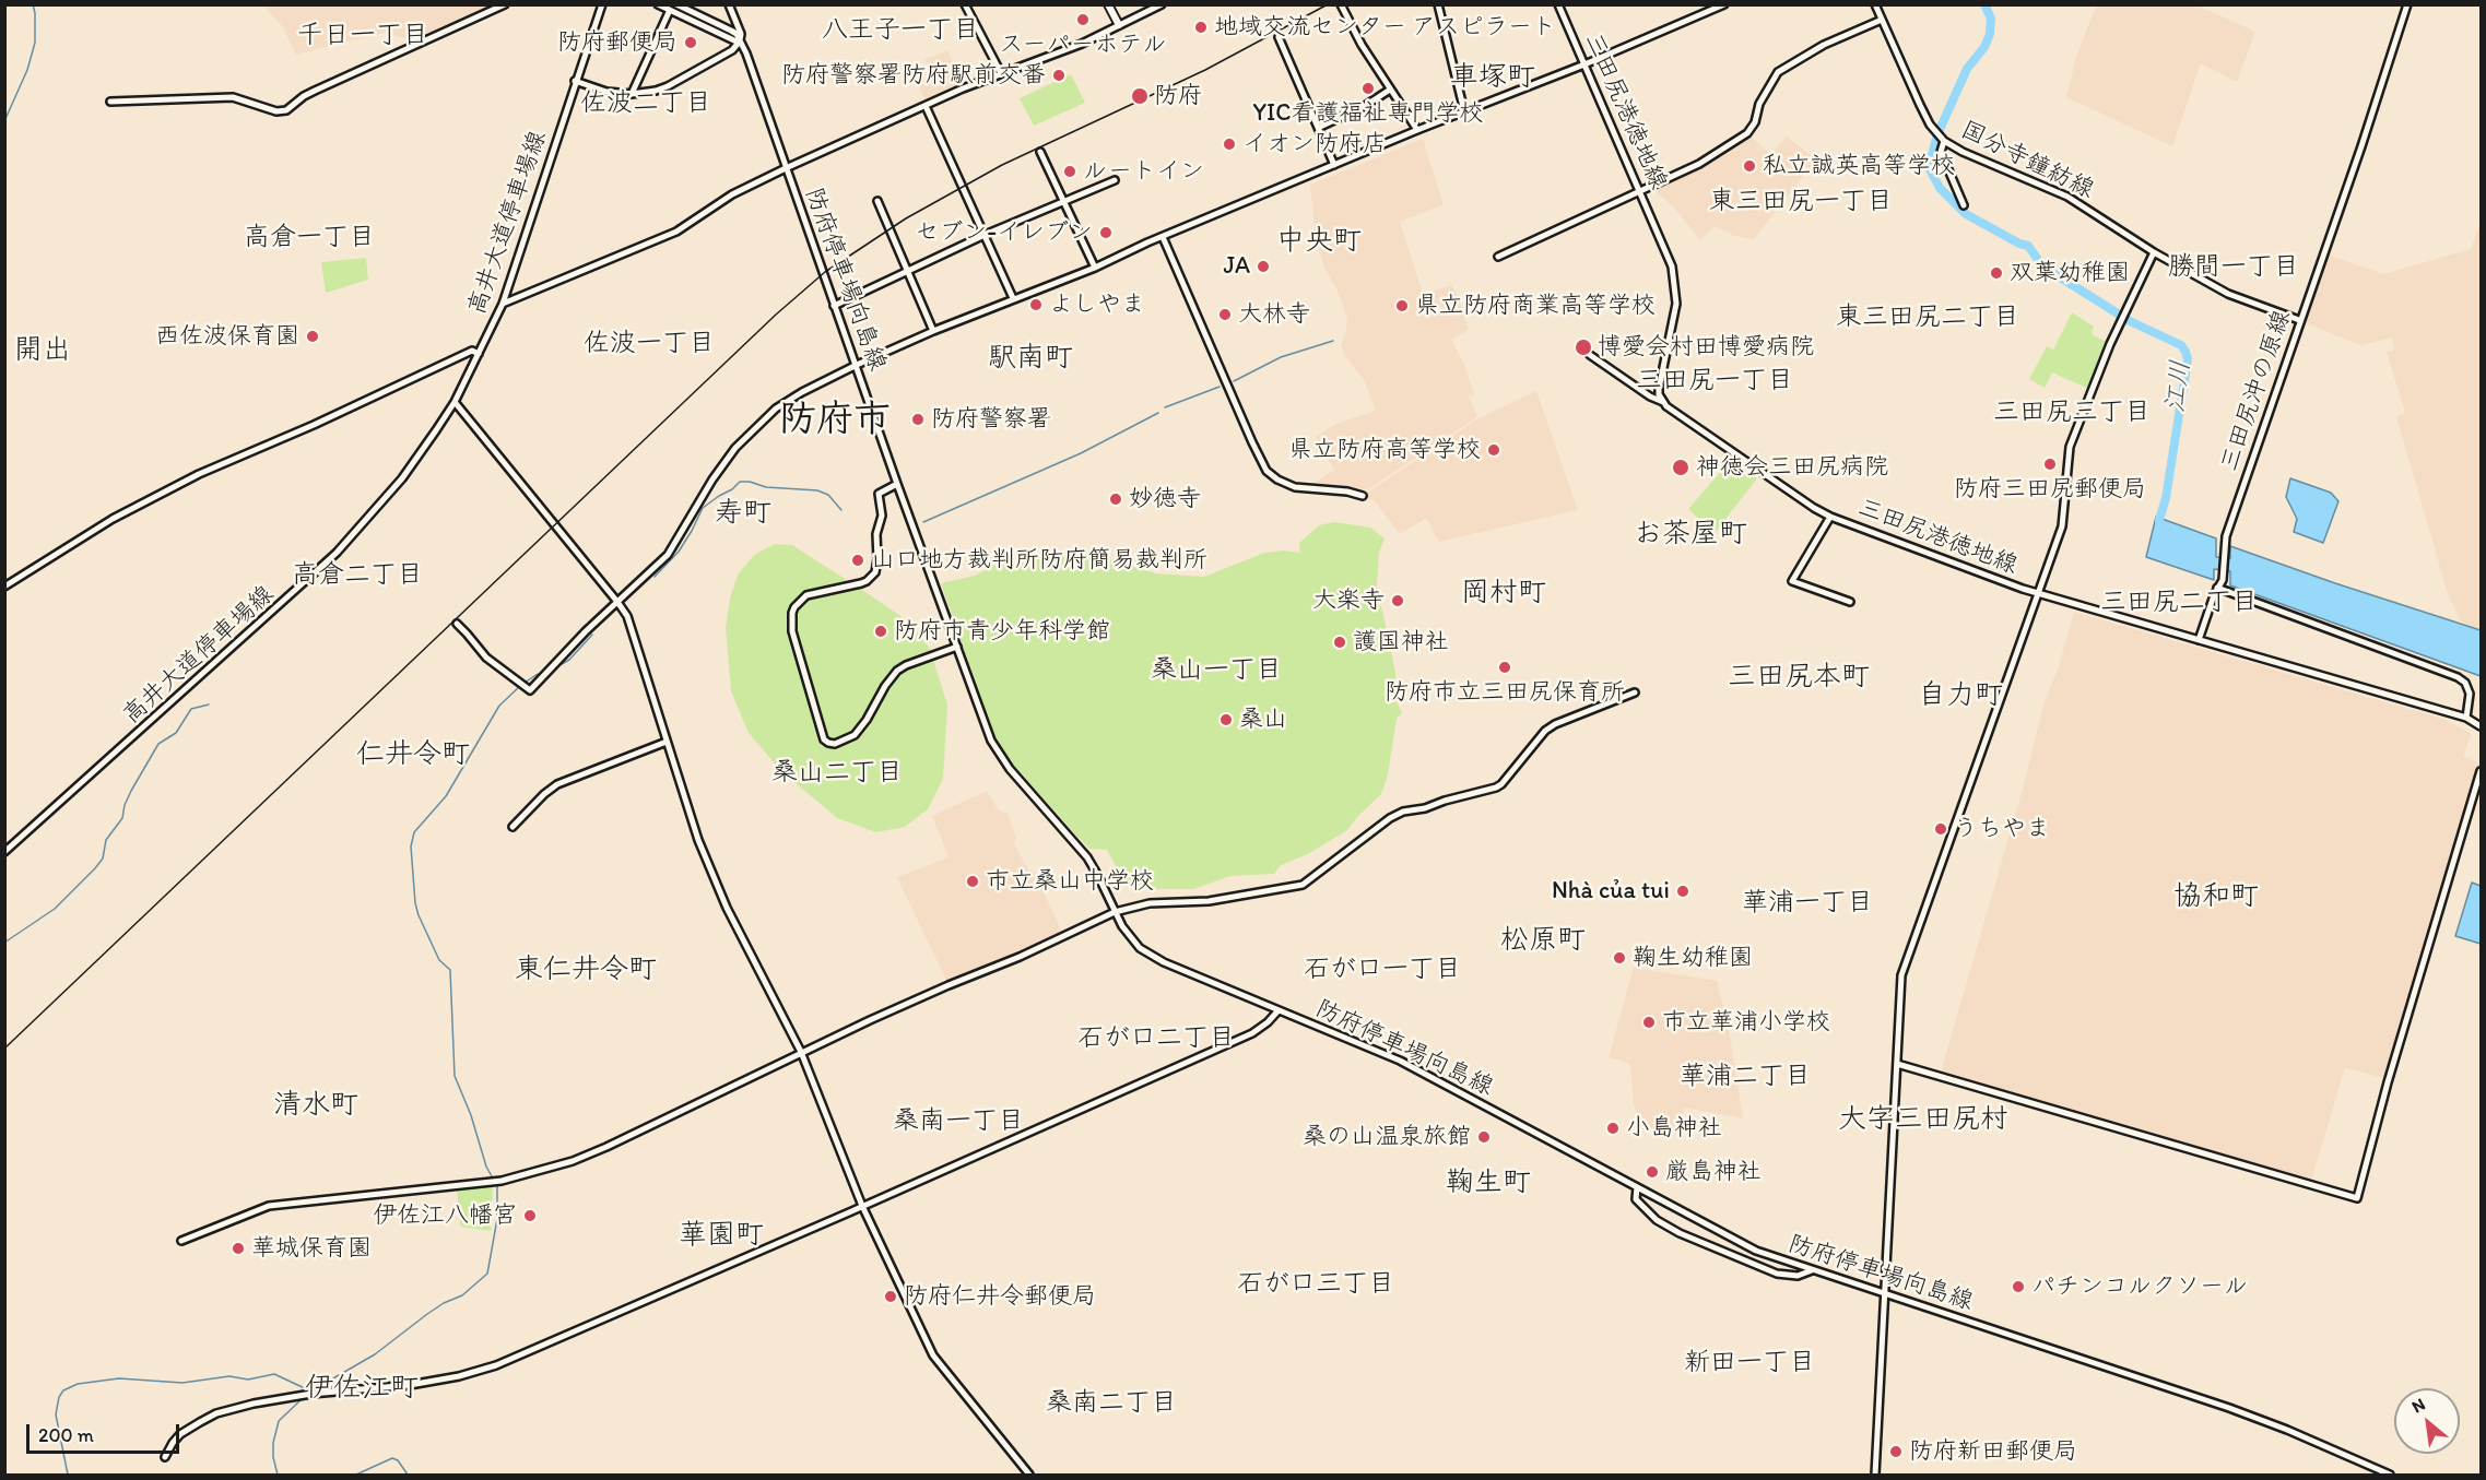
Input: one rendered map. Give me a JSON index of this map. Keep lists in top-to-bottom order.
{
  "streets": {
    "street": [
      "三田尻港徳地線",
      "国分寺鐘紡線",
      "高井大道停車場線",
      "防府停車場向島線",
      "三田尻沖の原線"
    ]
  },
  "crossings": [
    ["三田尻港徳地線", "三田尻沖の原線"],
    ["国分寺鐘紡線", "三田尻沖の原線"]
  ],
  "districts": [
    "八王子一丁目",
    "千日一丁目",
    "車塚町",
    "佐波二丁目",
    "東三田尻一丁目",
    "高倉一丁目",
    "中央町",
    "勝間一丁目",
    "東三田尻二丁目",
    "佐波一丁目",
    "開出",
    "駅南町",
    "三田尻一丁目",
    "三田尻三丁目",
    "防府市",
    "寿町",
    "お茶屋町",
    "高倉二丁目",
    "岡村町",
    "三田尻二丁目",
    "桑山一丁目",
    "三田尻本町",
    "自力町",
    "仁井令町",
    "桑山二丁目",
    "協和町",
    "華浦一丁目",
    "松原町",
    "東仁井令町",
    "石が口一丁目",
    "石が口二丁目",
    "華浦二丁目",
    "清水町",
    "大字三田尻村",
    "桑南一丁目",
    "鞠生町",
    "華園町",
    "石が口三丁目",
    "新田一丁目",
    "伊佐江町",
    "桑南二丁目"
  ],
  "water": ["江川"],
  "places": [
    "スーパーホテル",
    "地域交流センター アスピラート",
    "防府郵便局",
    "防府警察署防府駅前交番",
    "YIC看護福祉専門学校",
    "防府",
    "イオン防府店",
    "私立誠英高等学校",
    "ルートイン",
    "セブン-イレブン",
    "JA",
    "双葉幼稚園",
    "よしやま",
    "県立防府商業高等学校",
    "大林寺",
    "西佐波保育園",
    "博愛会村田博愛病院",
    "防府警察署",
    "県立防府高等学校",
    "防府三田尻郵便局",
    "神徳会三田尻病院",
    "妙徳寺",
    "山口地方裁判所防府簡易裁判所",
    "大楽寺",
    "防府市青少年科学館",
    "護国神社",
    "防府市立三田尻保育所",
    "桑山",
    "うちやま",
    "市立桑山中学校",
    "Nhà của tui",
    "鞠生幼稚園",
    "市立華浦小学校",
    "小島神社",
    "桑の山温泉旅館",
    "厳島神社",
    "伊佐江八幡宮",
    "華城保育園",
    "パチンコルクソール",
    "防府仁井令郵便局",
    "防府新田郵便局"
  ],
  "scale_bar": "200 m",
  "north": "top left"
}
